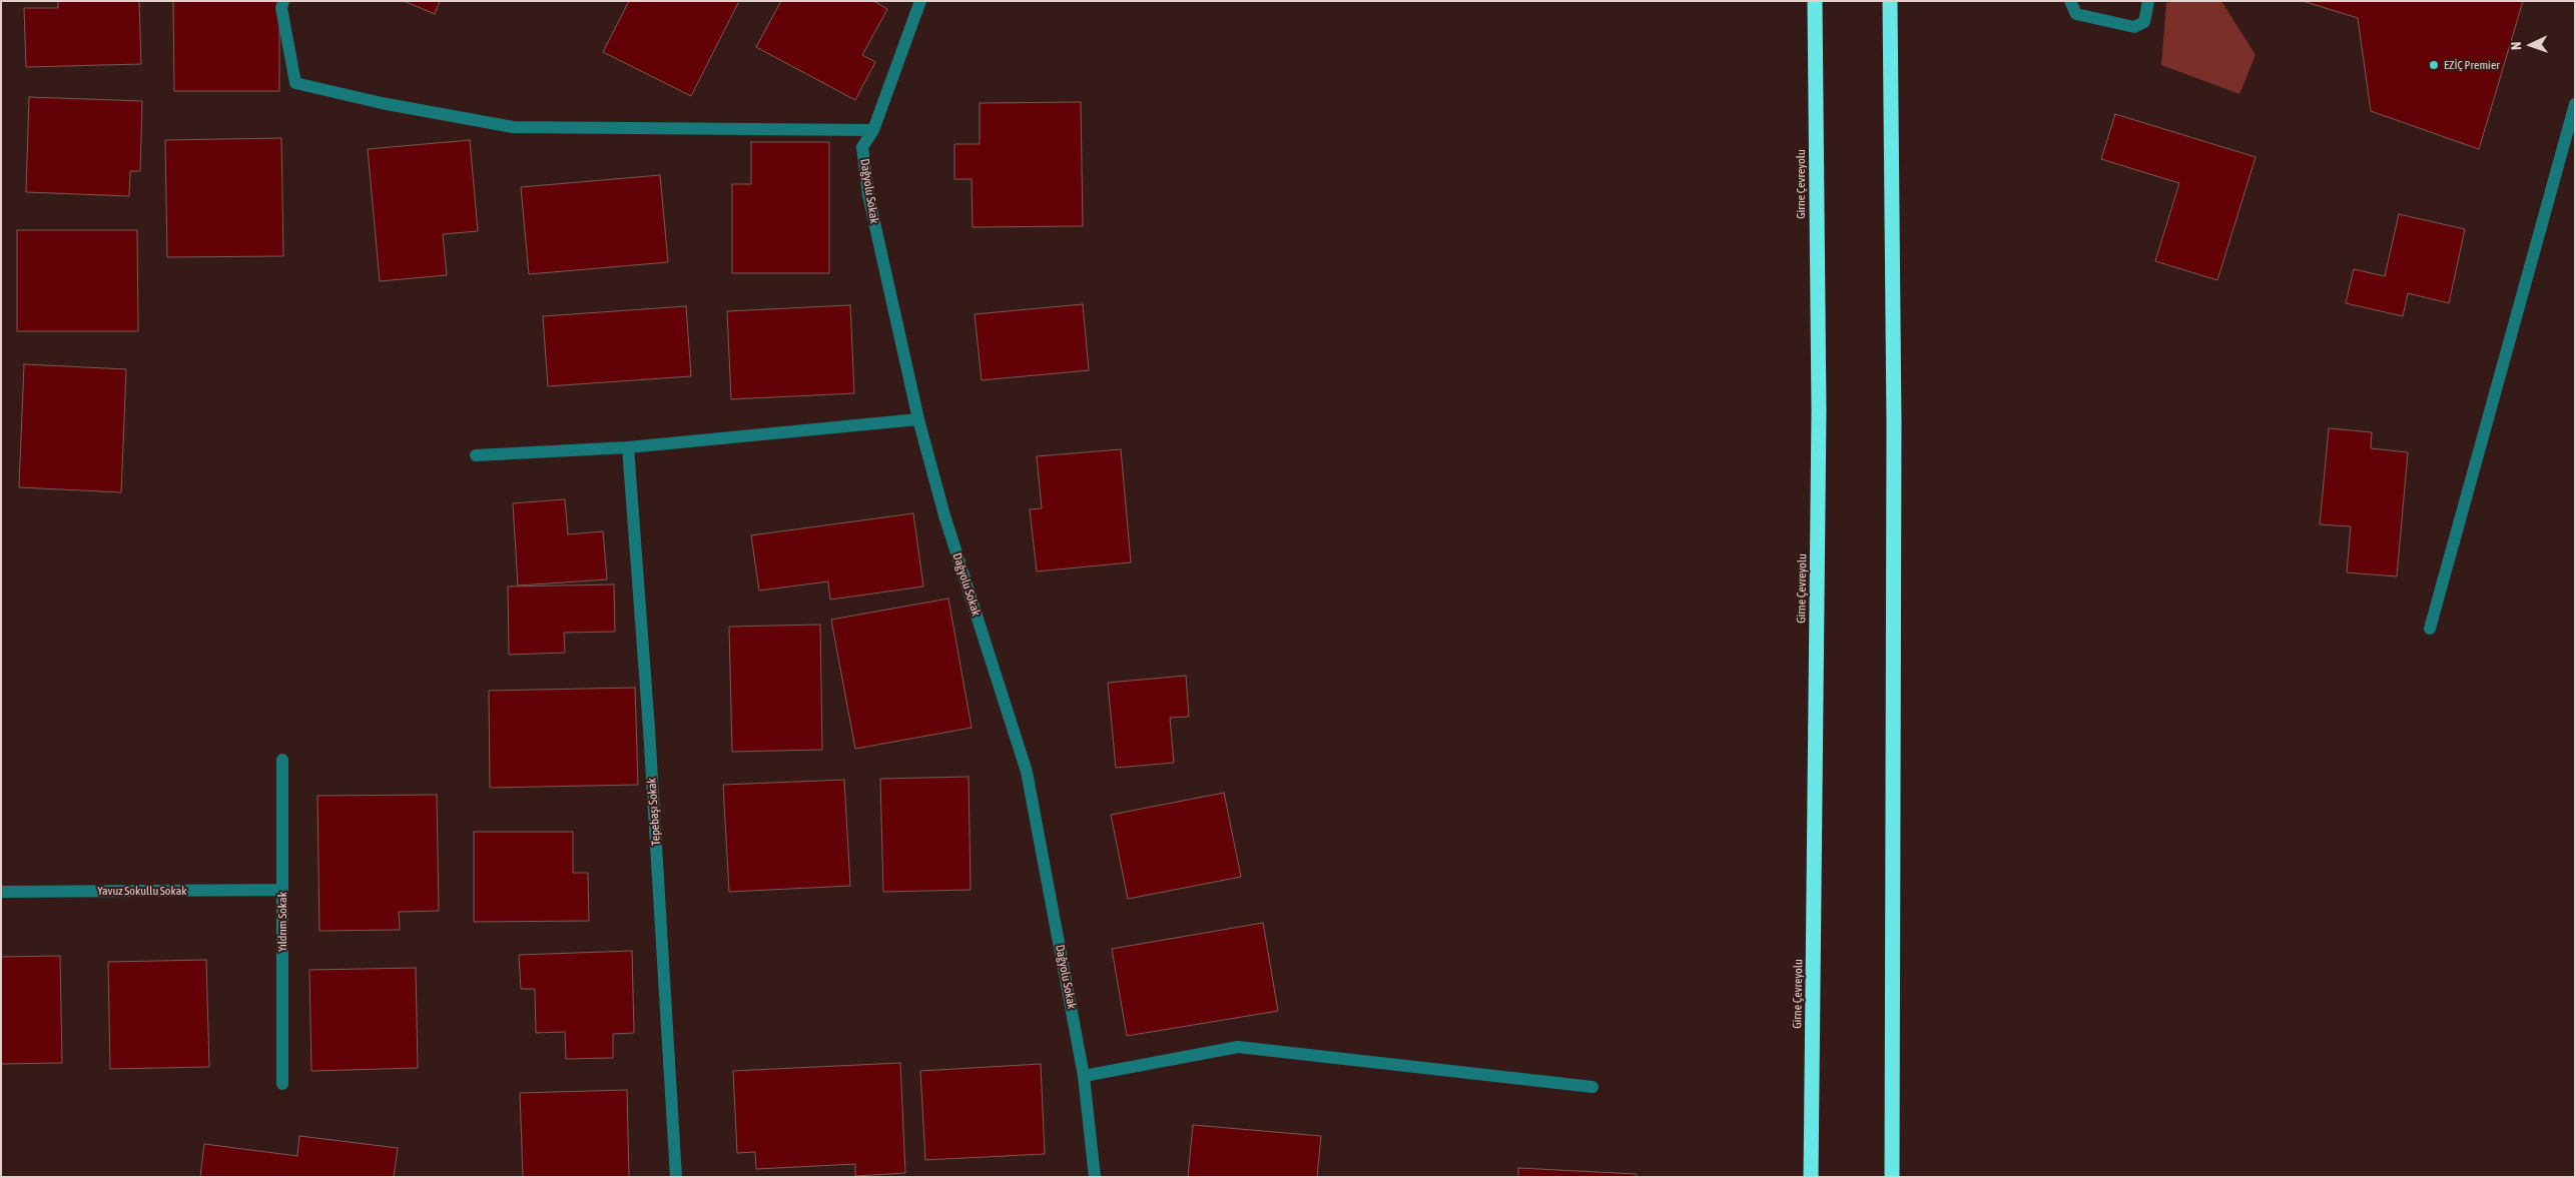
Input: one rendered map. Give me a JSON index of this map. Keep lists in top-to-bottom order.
{
  "streets": {
    "highway": ["Girne Çevreyolu"],
    "street": [
      "Dağyolu Sokak",
      "Tepebaşı Sokak",
      "Yavuz Sokullu Sokak",
      "Yıldrım Sokak"
    ]
  },
  "crossings": [
    ["Yavuz Sokullu Sokak", "Yıldrım Sokak"]
  ],
  "places": ["EZİÇ Premier"],
  "north": "left"
}
